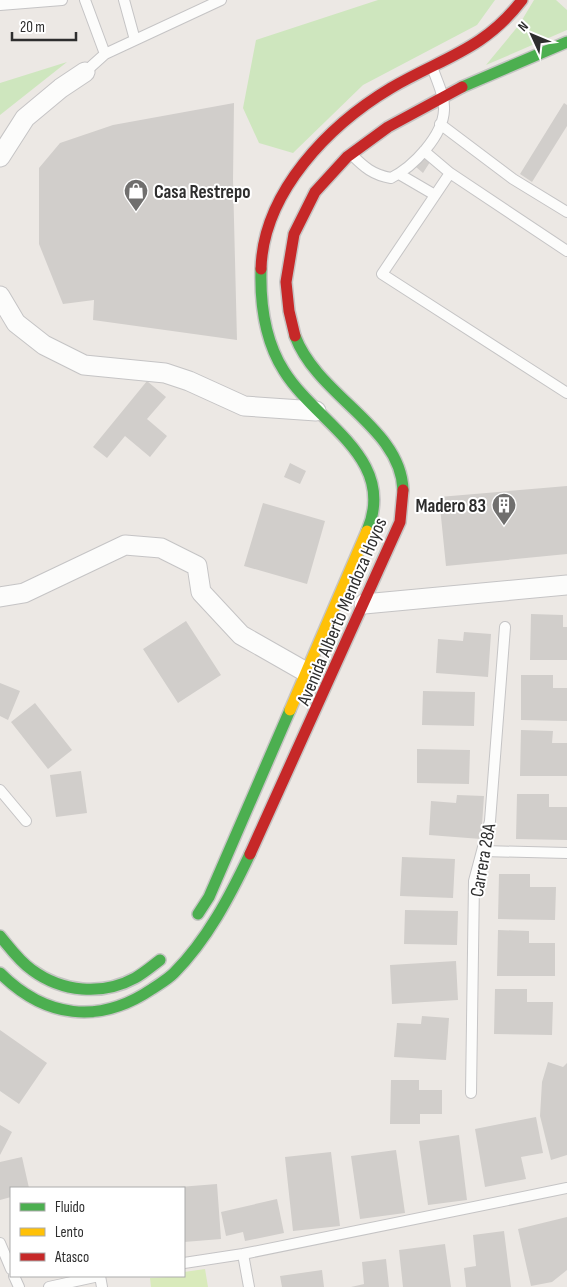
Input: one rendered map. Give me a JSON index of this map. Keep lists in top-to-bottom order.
{
  "streets": {
    "main road": ["Avenida Alberto Mendoza Hoyos"],
    "lane": ["Carrera 28A"]
  },
  "places": {
    "shop": ["Casa Restrepo"],
    "building": ["Madero 83"]
  },
  "legend": ["Fluido", "Lento", "Atasco"],
  "scale_bar": "20 m",
  "north": "top left"
}
